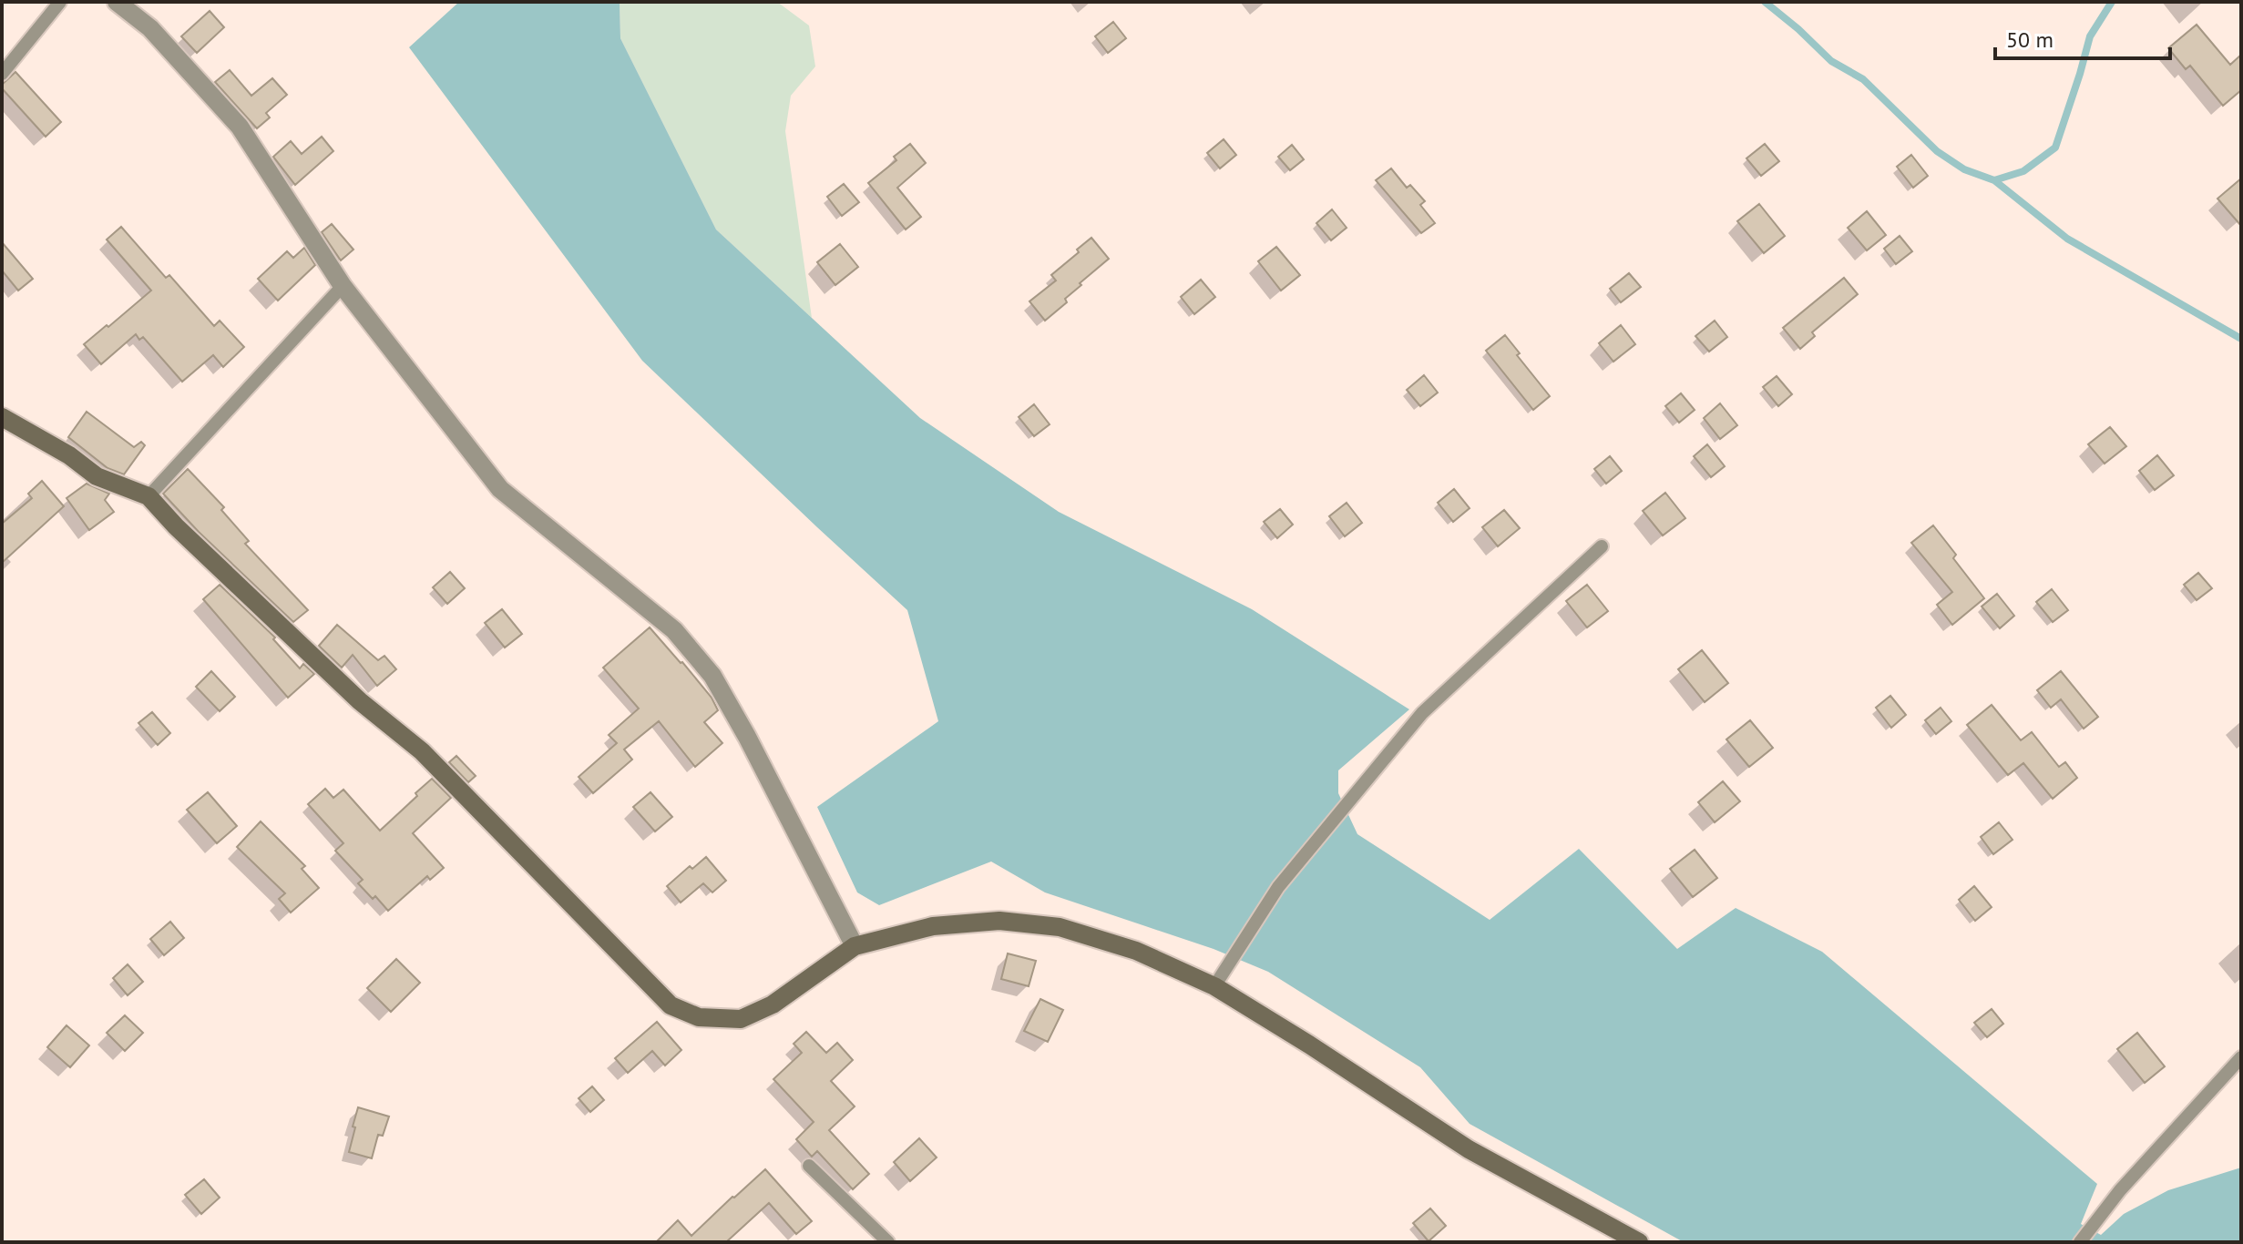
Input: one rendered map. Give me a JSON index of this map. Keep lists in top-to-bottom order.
{
  "scale_bar": "50 m"
}
